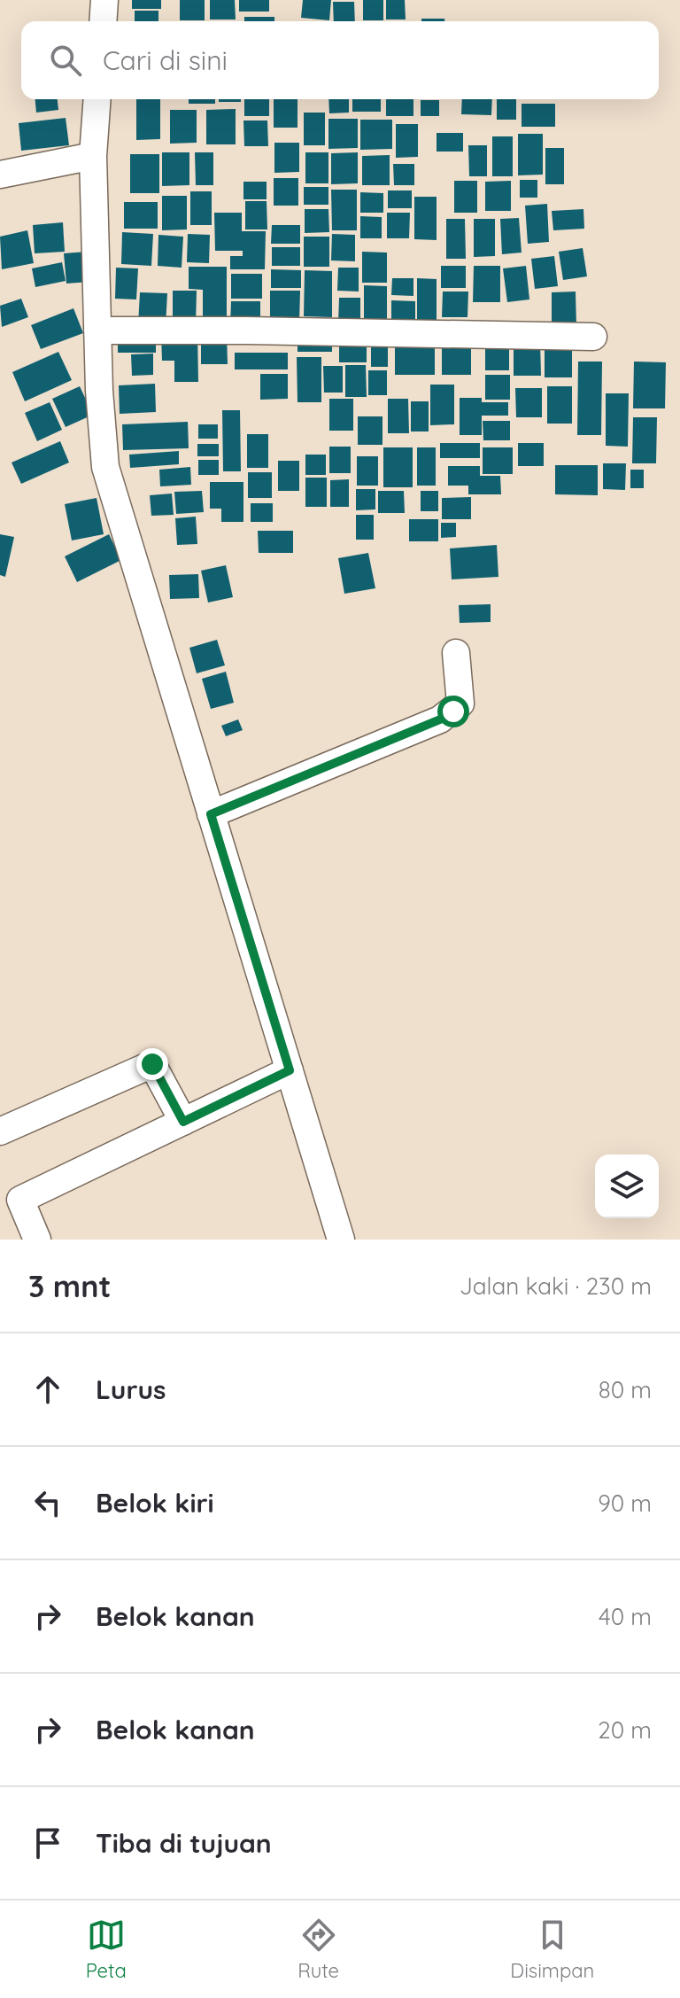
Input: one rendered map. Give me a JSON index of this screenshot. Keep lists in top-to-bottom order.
{
  "page": {
    "search": "Cari di sini",
    "heading": ["3 mnt", "Jalan kaki · 230 m"],
    "list": [
      ["Lurus", "80 m"],
      ["Belok kiri", "90 m"],
      ["Belok kanan", "40 m"],
      ["Belok kanan", "20 m"],
      "Tiba di tujuan"
    ],
    "nav": ["Peta", "Rute", "Disimpan"]
  }
}
